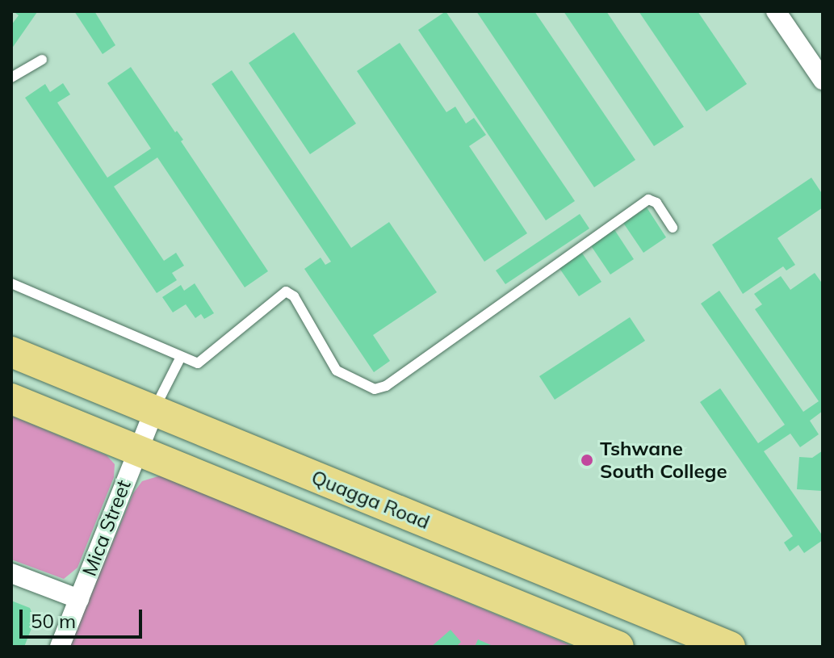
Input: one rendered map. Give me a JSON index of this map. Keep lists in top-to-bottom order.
{
  "streets": {
    "main road": ["Quagga Road"],
    "street": ["Mica Street"]
  },
  "crossings": [
    ["Quagga Road", "Mica Street"]
  ],
  "places": ["Tshwane South College"],
  "scale_bar": "50 m"
}
